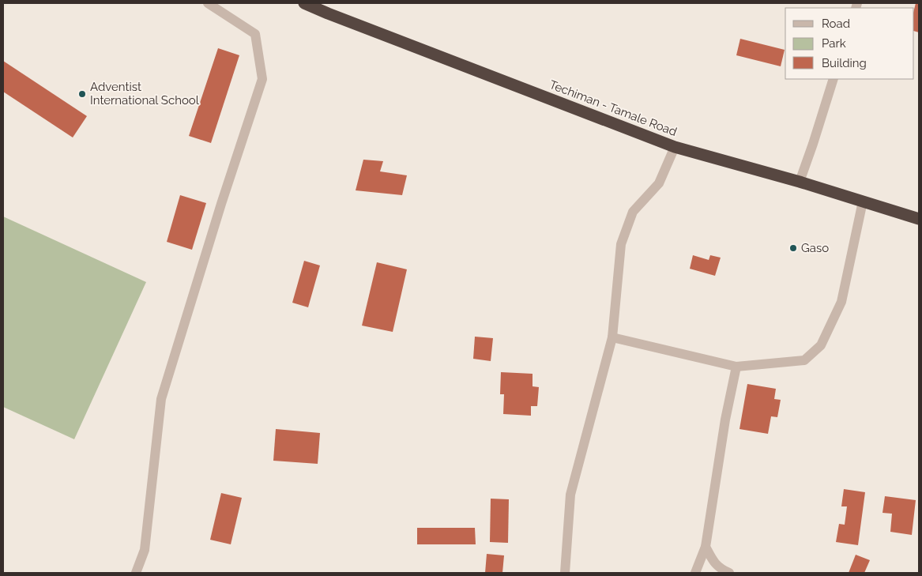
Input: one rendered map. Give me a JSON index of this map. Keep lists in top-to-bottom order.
{
  "streets": {
    "highway": ["Techiman - Tamale Road"]
  },
  "places": ["Adventist International School", "Gaso"],
  "legend": ["Road", "Park", "Building"]
}
